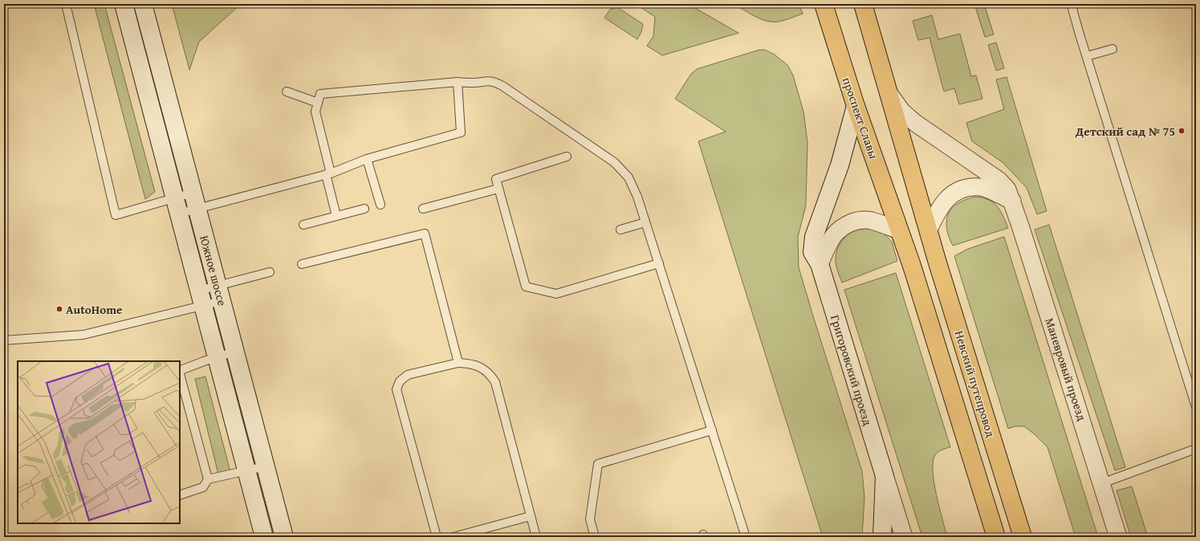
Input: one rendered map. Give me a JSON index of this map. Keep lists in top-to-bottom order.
{
  "streets": {
    "main road": ["проспект Славы", "Невский путепровод"],
    "street": ["Южное шоссе", "Маневровый проезд", "Григоровский проезд"]
  },
  "crossings": [
    ["проспект Славы", "Григоровский проезд"],
    ["проспект Славы", "Невский путепровод"]
  ],
  "places": ["Детский сад № 75", "AutoHome"]
}
